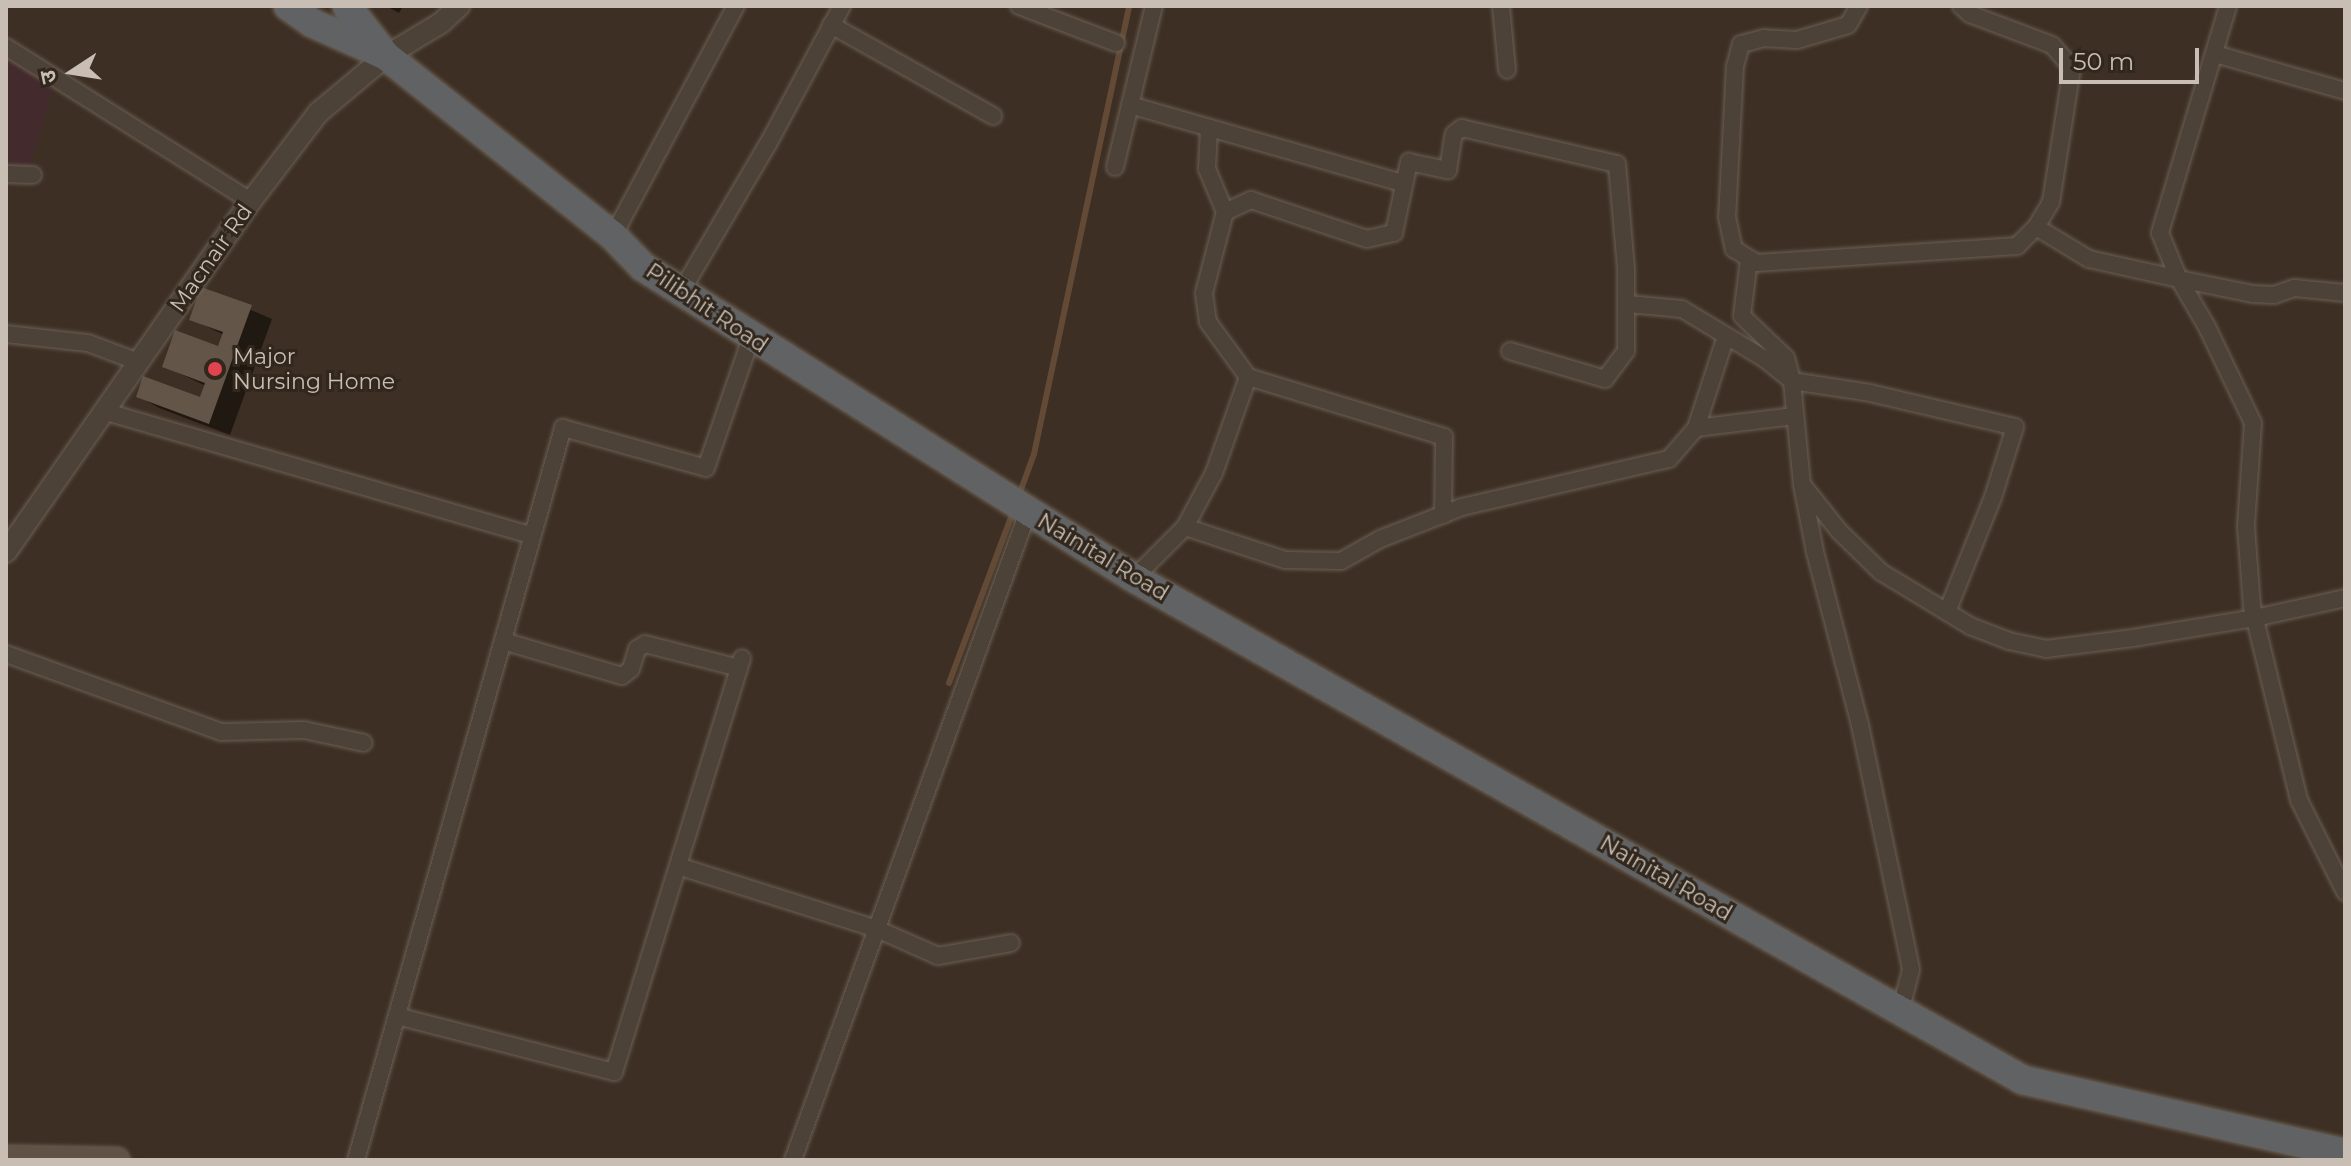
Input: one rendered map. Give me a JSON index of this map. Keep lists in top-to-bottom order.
{
  "streets": {
    "highway": ["Pilibhit Road", "Nainital Road"],
    "street": ["Macnair Rd"]
  },
  "crossings": [
    ["Macnair Rd", "Pilibhit Road"],
    ["Pilibhit Road", "Nainital Road"]
  ],
  "places": ["Major Nursing Home"],
  "scale_bar": "50 m",
  "north": "left"
}
